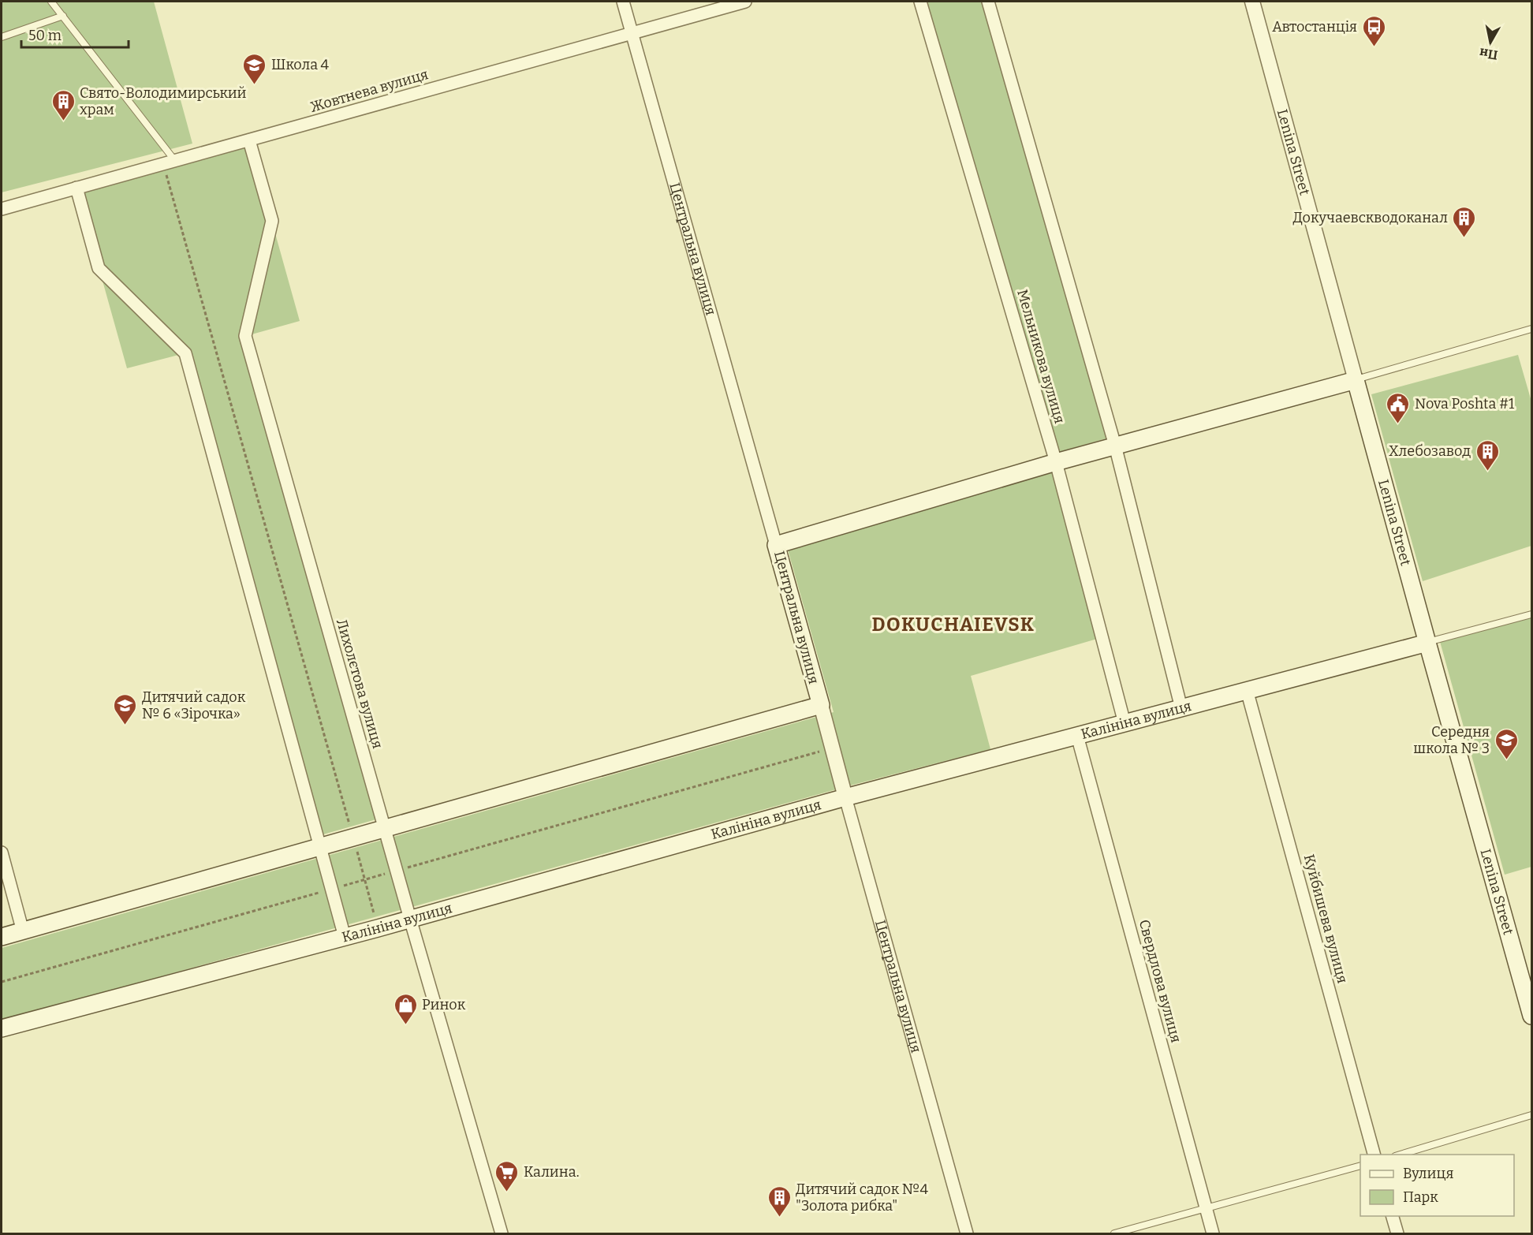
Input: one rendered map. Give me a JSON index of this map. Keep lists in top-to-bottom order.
{
  "streets": {
    "main road": ["Lenina Street", "Центральна вулиця", "Калініна вулиця"],
    "street": [
      "Жовтнева вулиця",
      "Мельникова вулиця",
      "Лихолєтова вулиця",
      "Куйбишева вулиця",
      "Свердлова вулиця"
    ]
  },
  "crossings": [
    ["Жовтнева вулиця", "Центральна вулиця"],
    ["Жовтнева вулиця", "Лихолєтова вулиця"],
    ["Lenina Street", "Калініна вулиця"],
    ["Центральна вулиця", "Калініна вулиця"],
    ["Мельникова вулиця", "Калініна вулиця"],
    ["Лихолєтова вулиця", "Калініна вулиця"],
    ["Калініна вулиця", "Куйбишева вулиця"],
    ["Калініна вулиця", "Свердлова вулиця"]
  ],
  "districts": ["DOKUCHAIEVSK"],
  "places": {
    "bus stop": ["Автостанція"],
    "school or university": ["Школа 4", "Дитячий садок № 6 «Зірочка»", "Середня школа № 3"],
    "building": [
      "Свято-Володимирський храм",
      "Докучаевскводоканал",
      "Хлебозавод",
      "Дитячий садок №4 \"Золота рибка\""
    ],
    "public building": ["Nova Poshta #1"],
    "shop": ["Ринок"],
    "supermarket": ["Калина."]
  },
  "legend": ["Вулиця", "Парк"],
  "scale_bar": "50 m",
  "north": "bottom"
}
